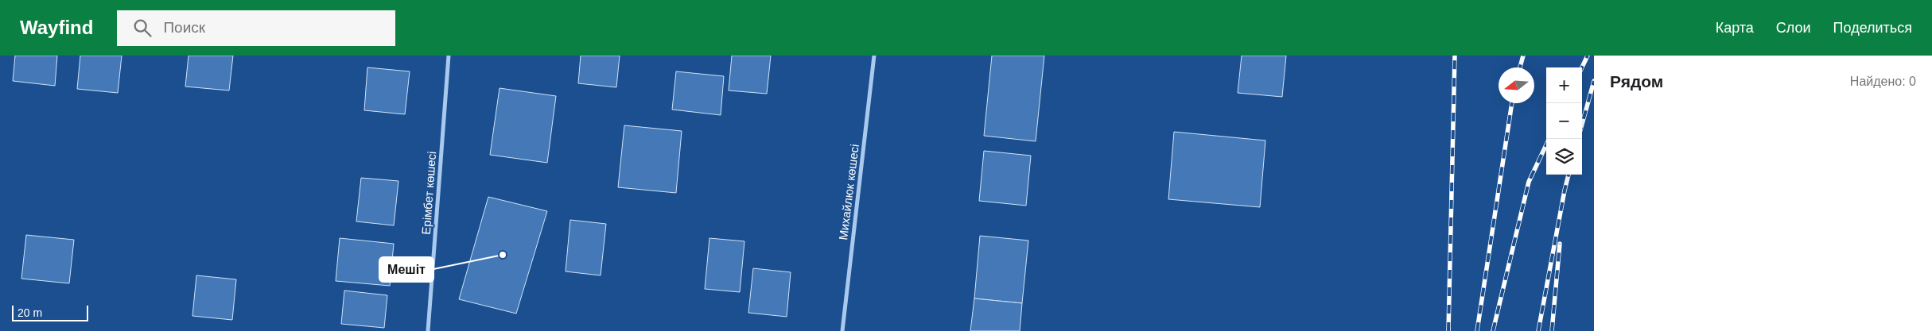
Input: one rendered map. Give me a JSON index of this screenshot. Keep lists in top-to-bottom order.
{
  "streets": {
    "street": ["Михайлюк көшесі", "Ерімбет көшесі"]
  },
  "places": ["Мешіт"],
  "scale_bar": "20 m",
  "north": "left",
  "page": {
    "header": "Wayfind",
    "search": "Поиск",
    "nav": ["Карта", "Слои", "Поделиться"],
    "heading": ["Рядом", "Найдено: 0"],
    "map_buttons": ["+", "−"],
    "scale": "20 m"
  }
}
